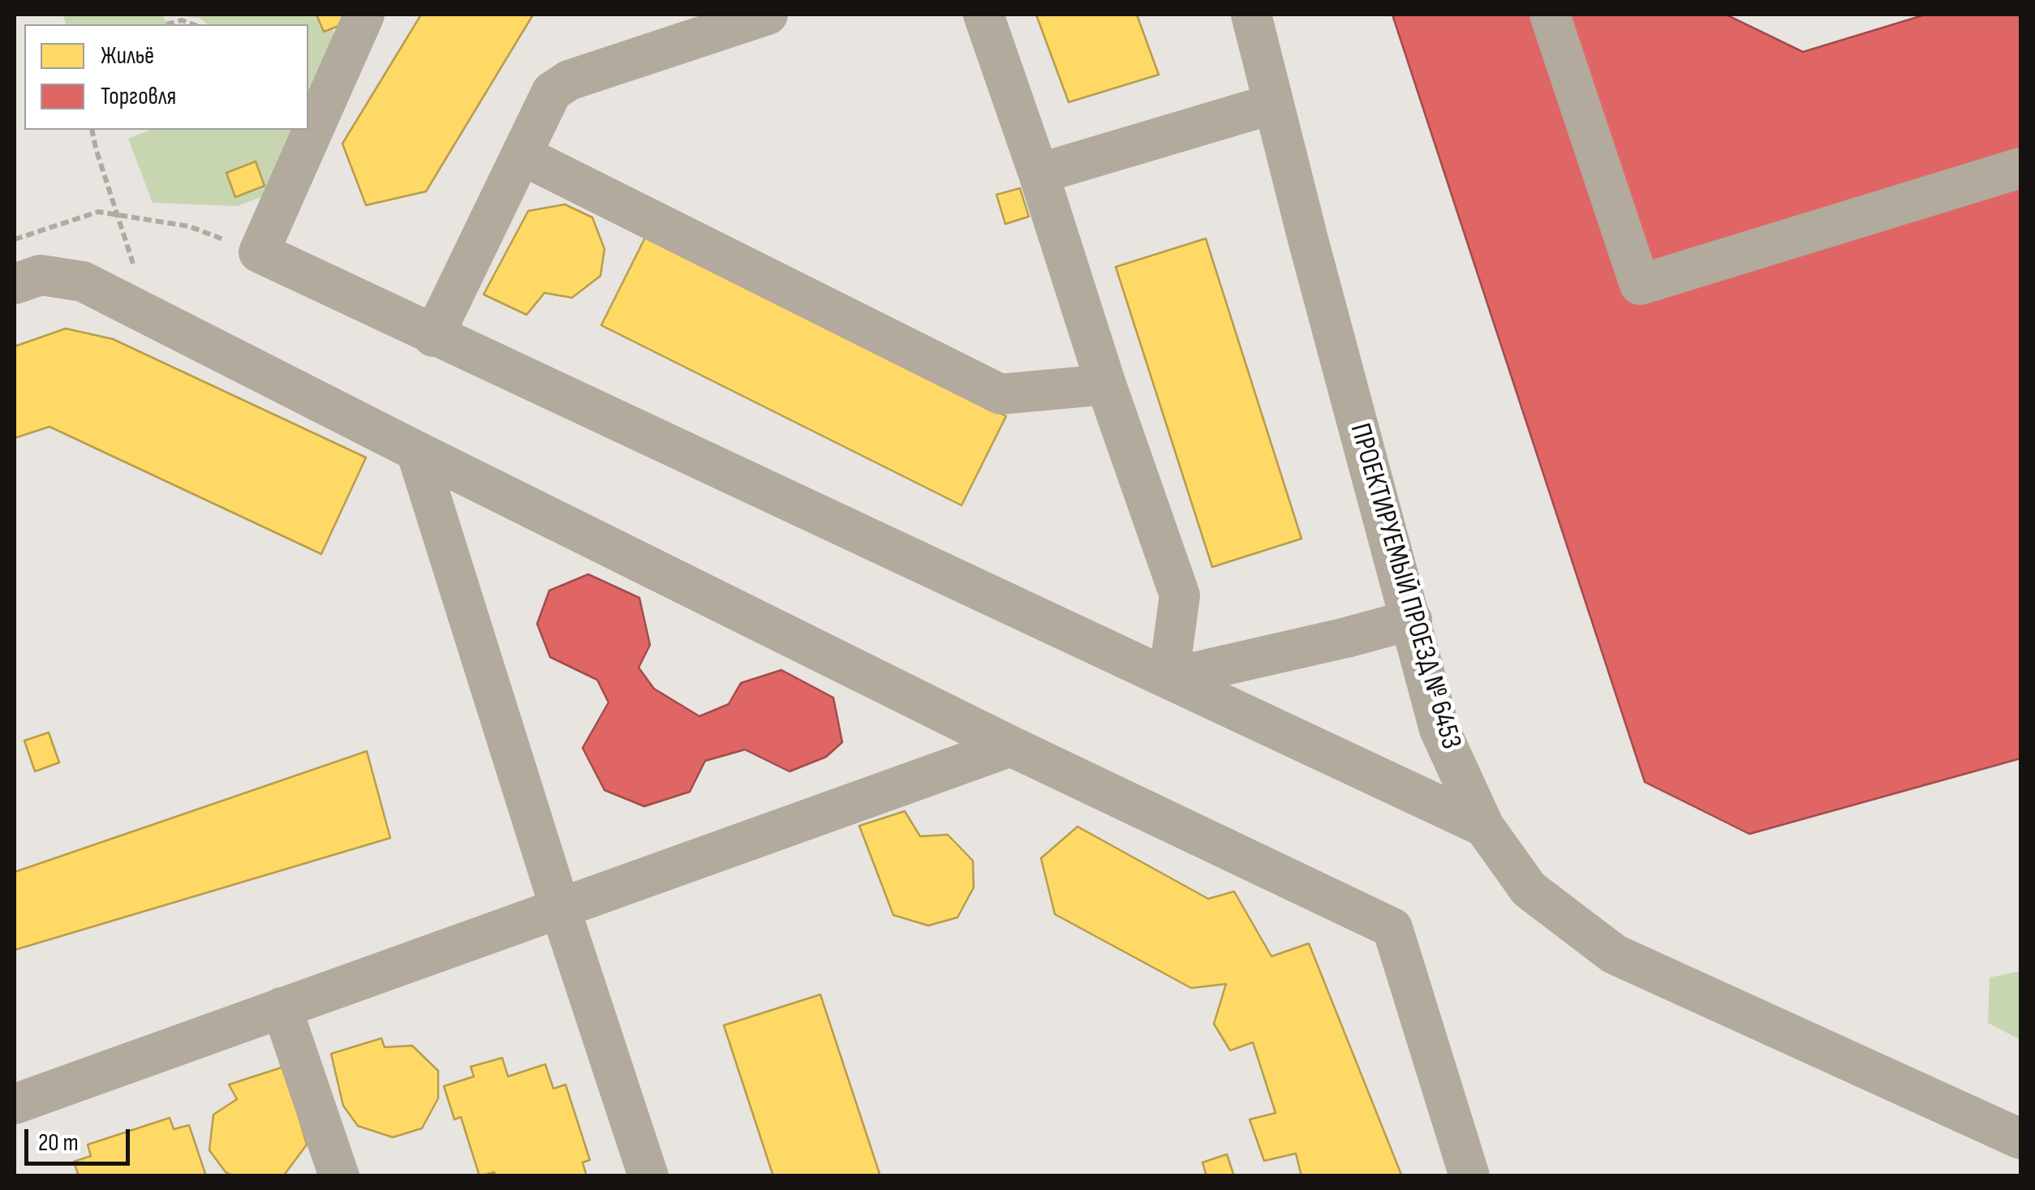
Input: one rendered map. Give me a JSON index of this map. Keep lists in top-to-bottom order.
{
  "streets": {
    "street": ["ПРОЕКТИРУЕМЫЙ ПРОЕЗД № 6453"]
  },
  "legend": ["Жильё", "Торговля"],
  "scale_bar": "20 m"
}
